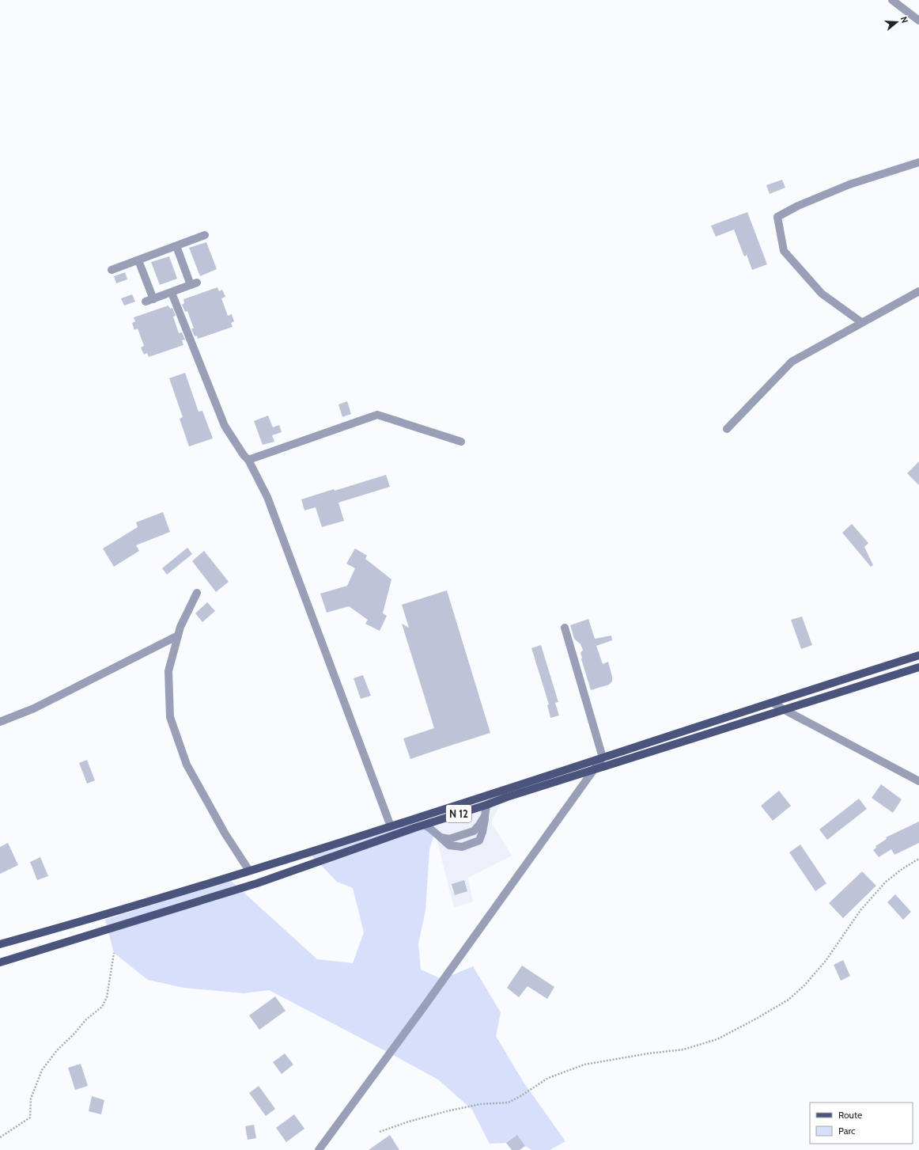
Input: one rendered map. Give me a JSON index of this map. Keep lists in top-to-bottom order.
{
  "streets": {
    "main road": ["N 12"]
  },
  "legend": ["Route", "Parc"],
  "north": "right"
}
